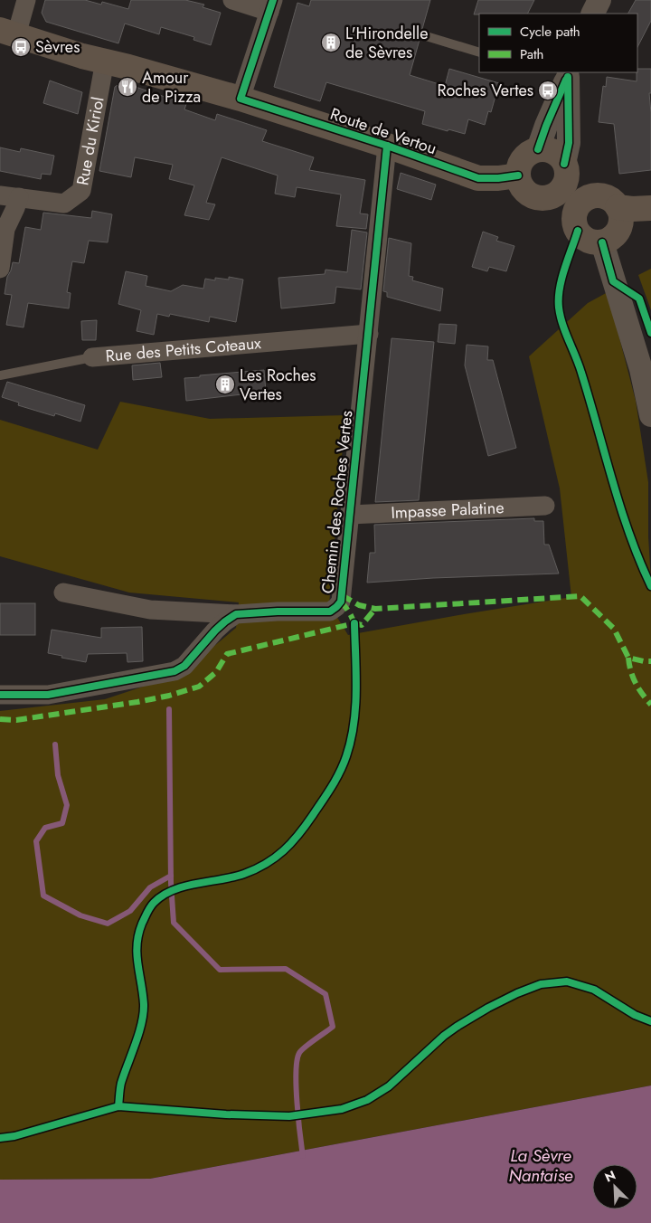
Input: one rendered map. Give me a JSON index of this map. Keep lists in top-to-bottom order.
{
  "streets": {
    "main road": ["Route de Vertou"],
    "street": [
      "Rue du Kiriol",
      "Rue des Petits Coteaux",
      "Chemin des Roches Vertes",
      "Impasse Palatine"
    ]
  },
  "crossings": [
    ["Route de Vertou", "Rue du Kiriol"],
    ["Route de Vertou", "Chemin des Roches Vertes"],
    ["Rue des Petits Coteaux", "Chemin des Roches Vertes"],
    ["Chemin des Roches Vertes", "Impasse Palatine"]
  ],
  "water": ["La Sèvre Nantaise"],
  "places": {
    "building": ["L'Hirondelle de Sèvres", "Les Roches Vertes"],
    "bus stop": ["Sèvres", "Roches Vertes"],
    "restaurant": ["Amour de Pizza"]
  },
  "legend": ["Cycle path", "Path"],
  "north": "top left"
}
